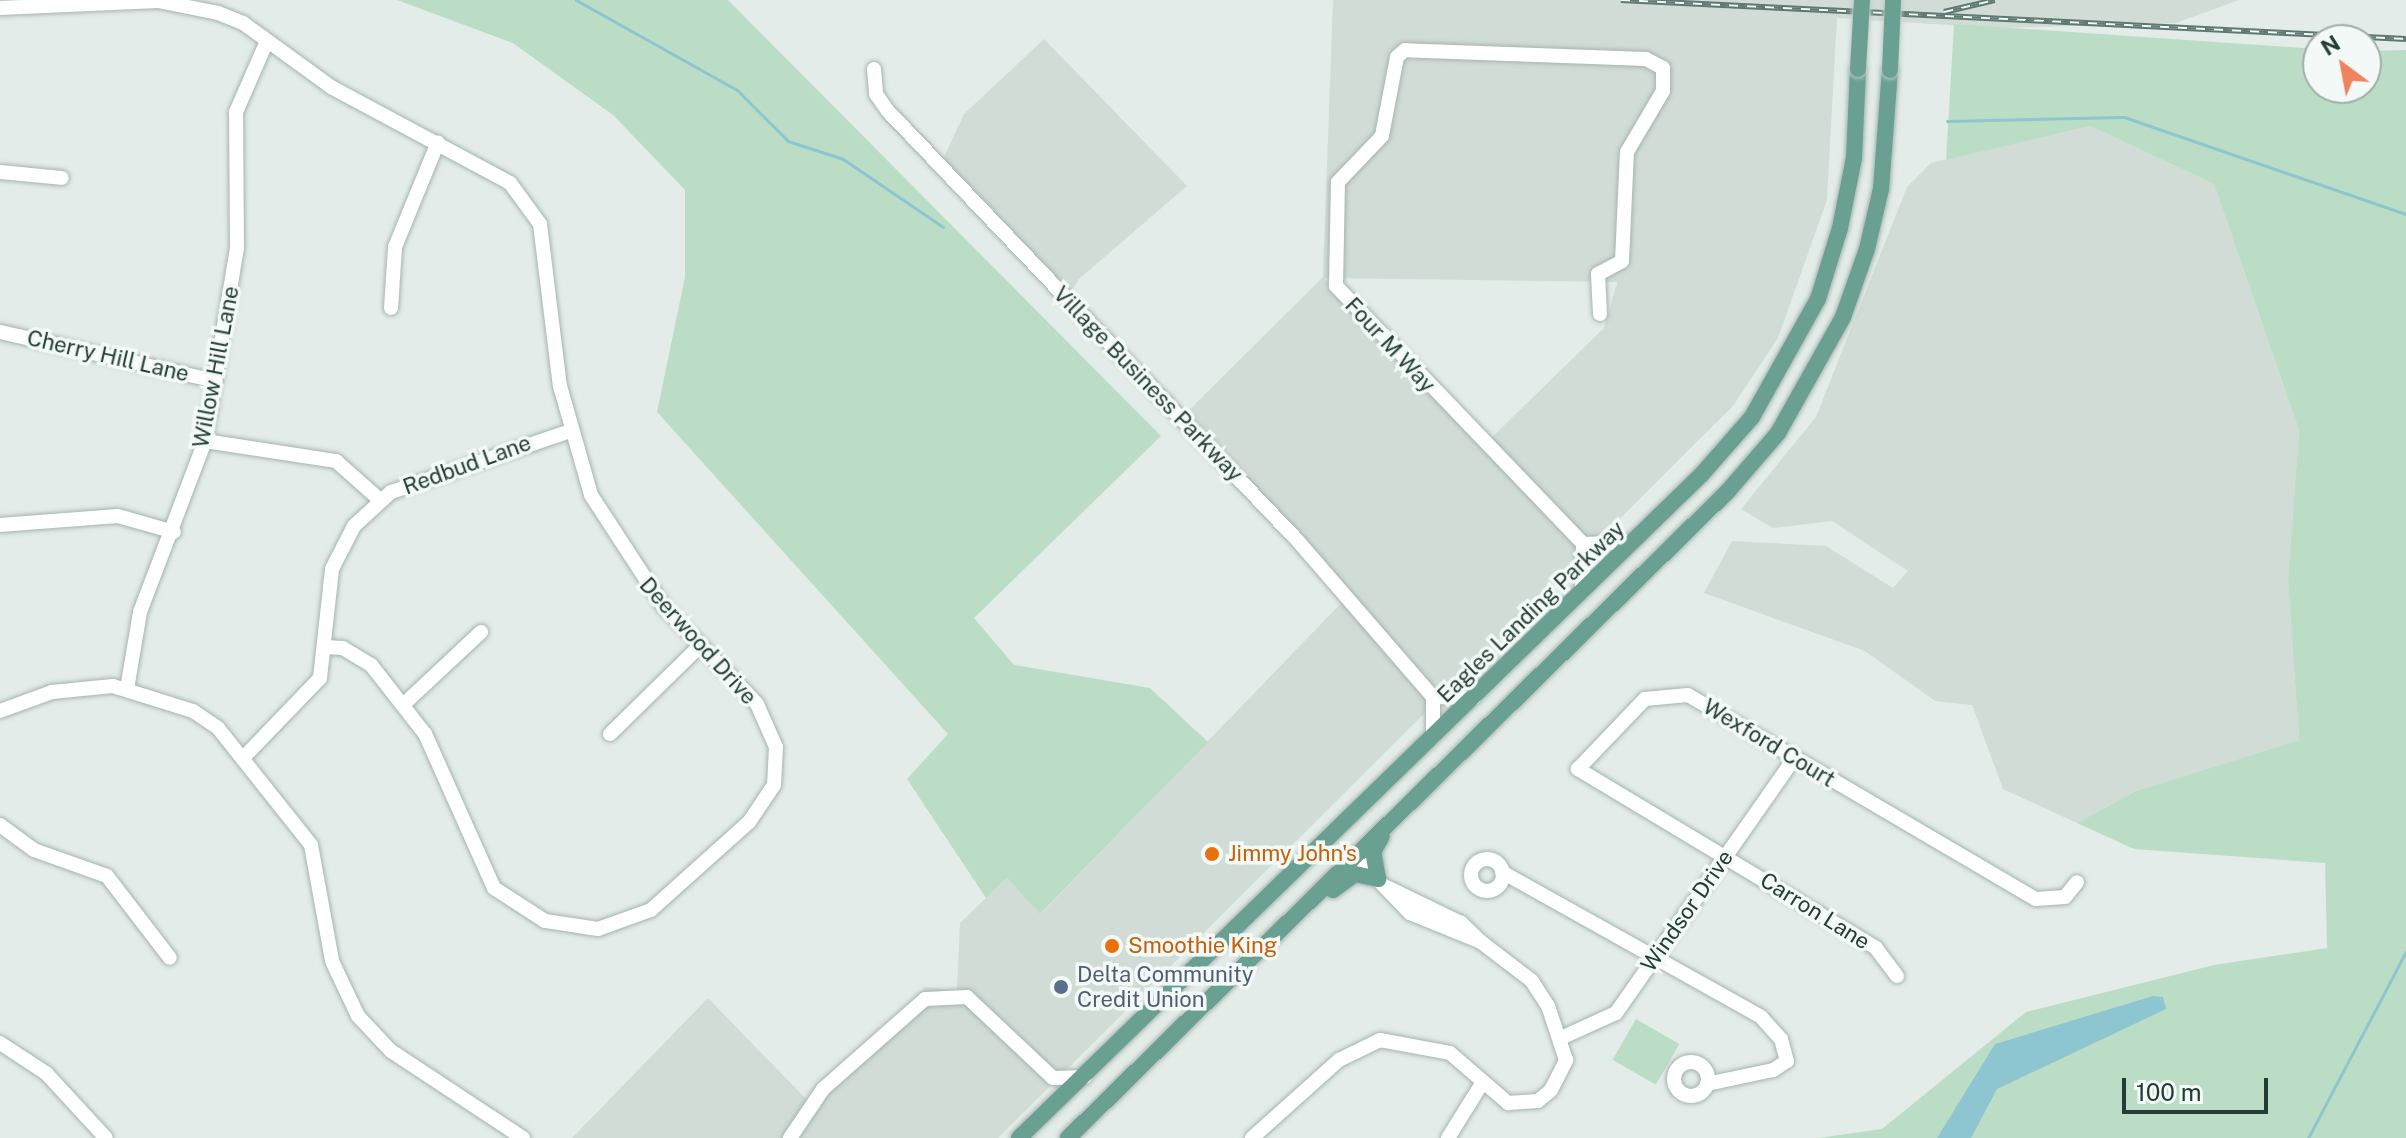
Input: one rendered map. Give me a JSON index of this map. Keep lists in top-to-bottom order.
{
  "streets": {
    "main road": ["Eagles Landing Parkway"],
    "street": [
      "Four M Way",
      "Cherry Hill Lane",
      "Willow Hill Lane",
      "Village Business Parkway",
      "Redbud Lane",
      "Deerwood Drive",
      "Wexford Court",
      "Windsor Drive",
      "Carron Lane"
    ]
  },
  "crossings": [
    ["Cherry Hill Lane", "Willow Hill Lane"],
    ["Willow Hill Lane", "Deerwood Drive"],
    ["Redbud Lane", "Deerwood Drive"],
    ["Wexford Court", "Windsor Drive"],
    ["Wexford Court", "Carron Lane"],
    ["Windsor Drive", "Carron Lane"]
  ],
  "places": ["Jimmy John's", "Smoothie King", "Delta Community Credit Union"],
  "scale_bar": "100 m",
  "north": "top left"
}
